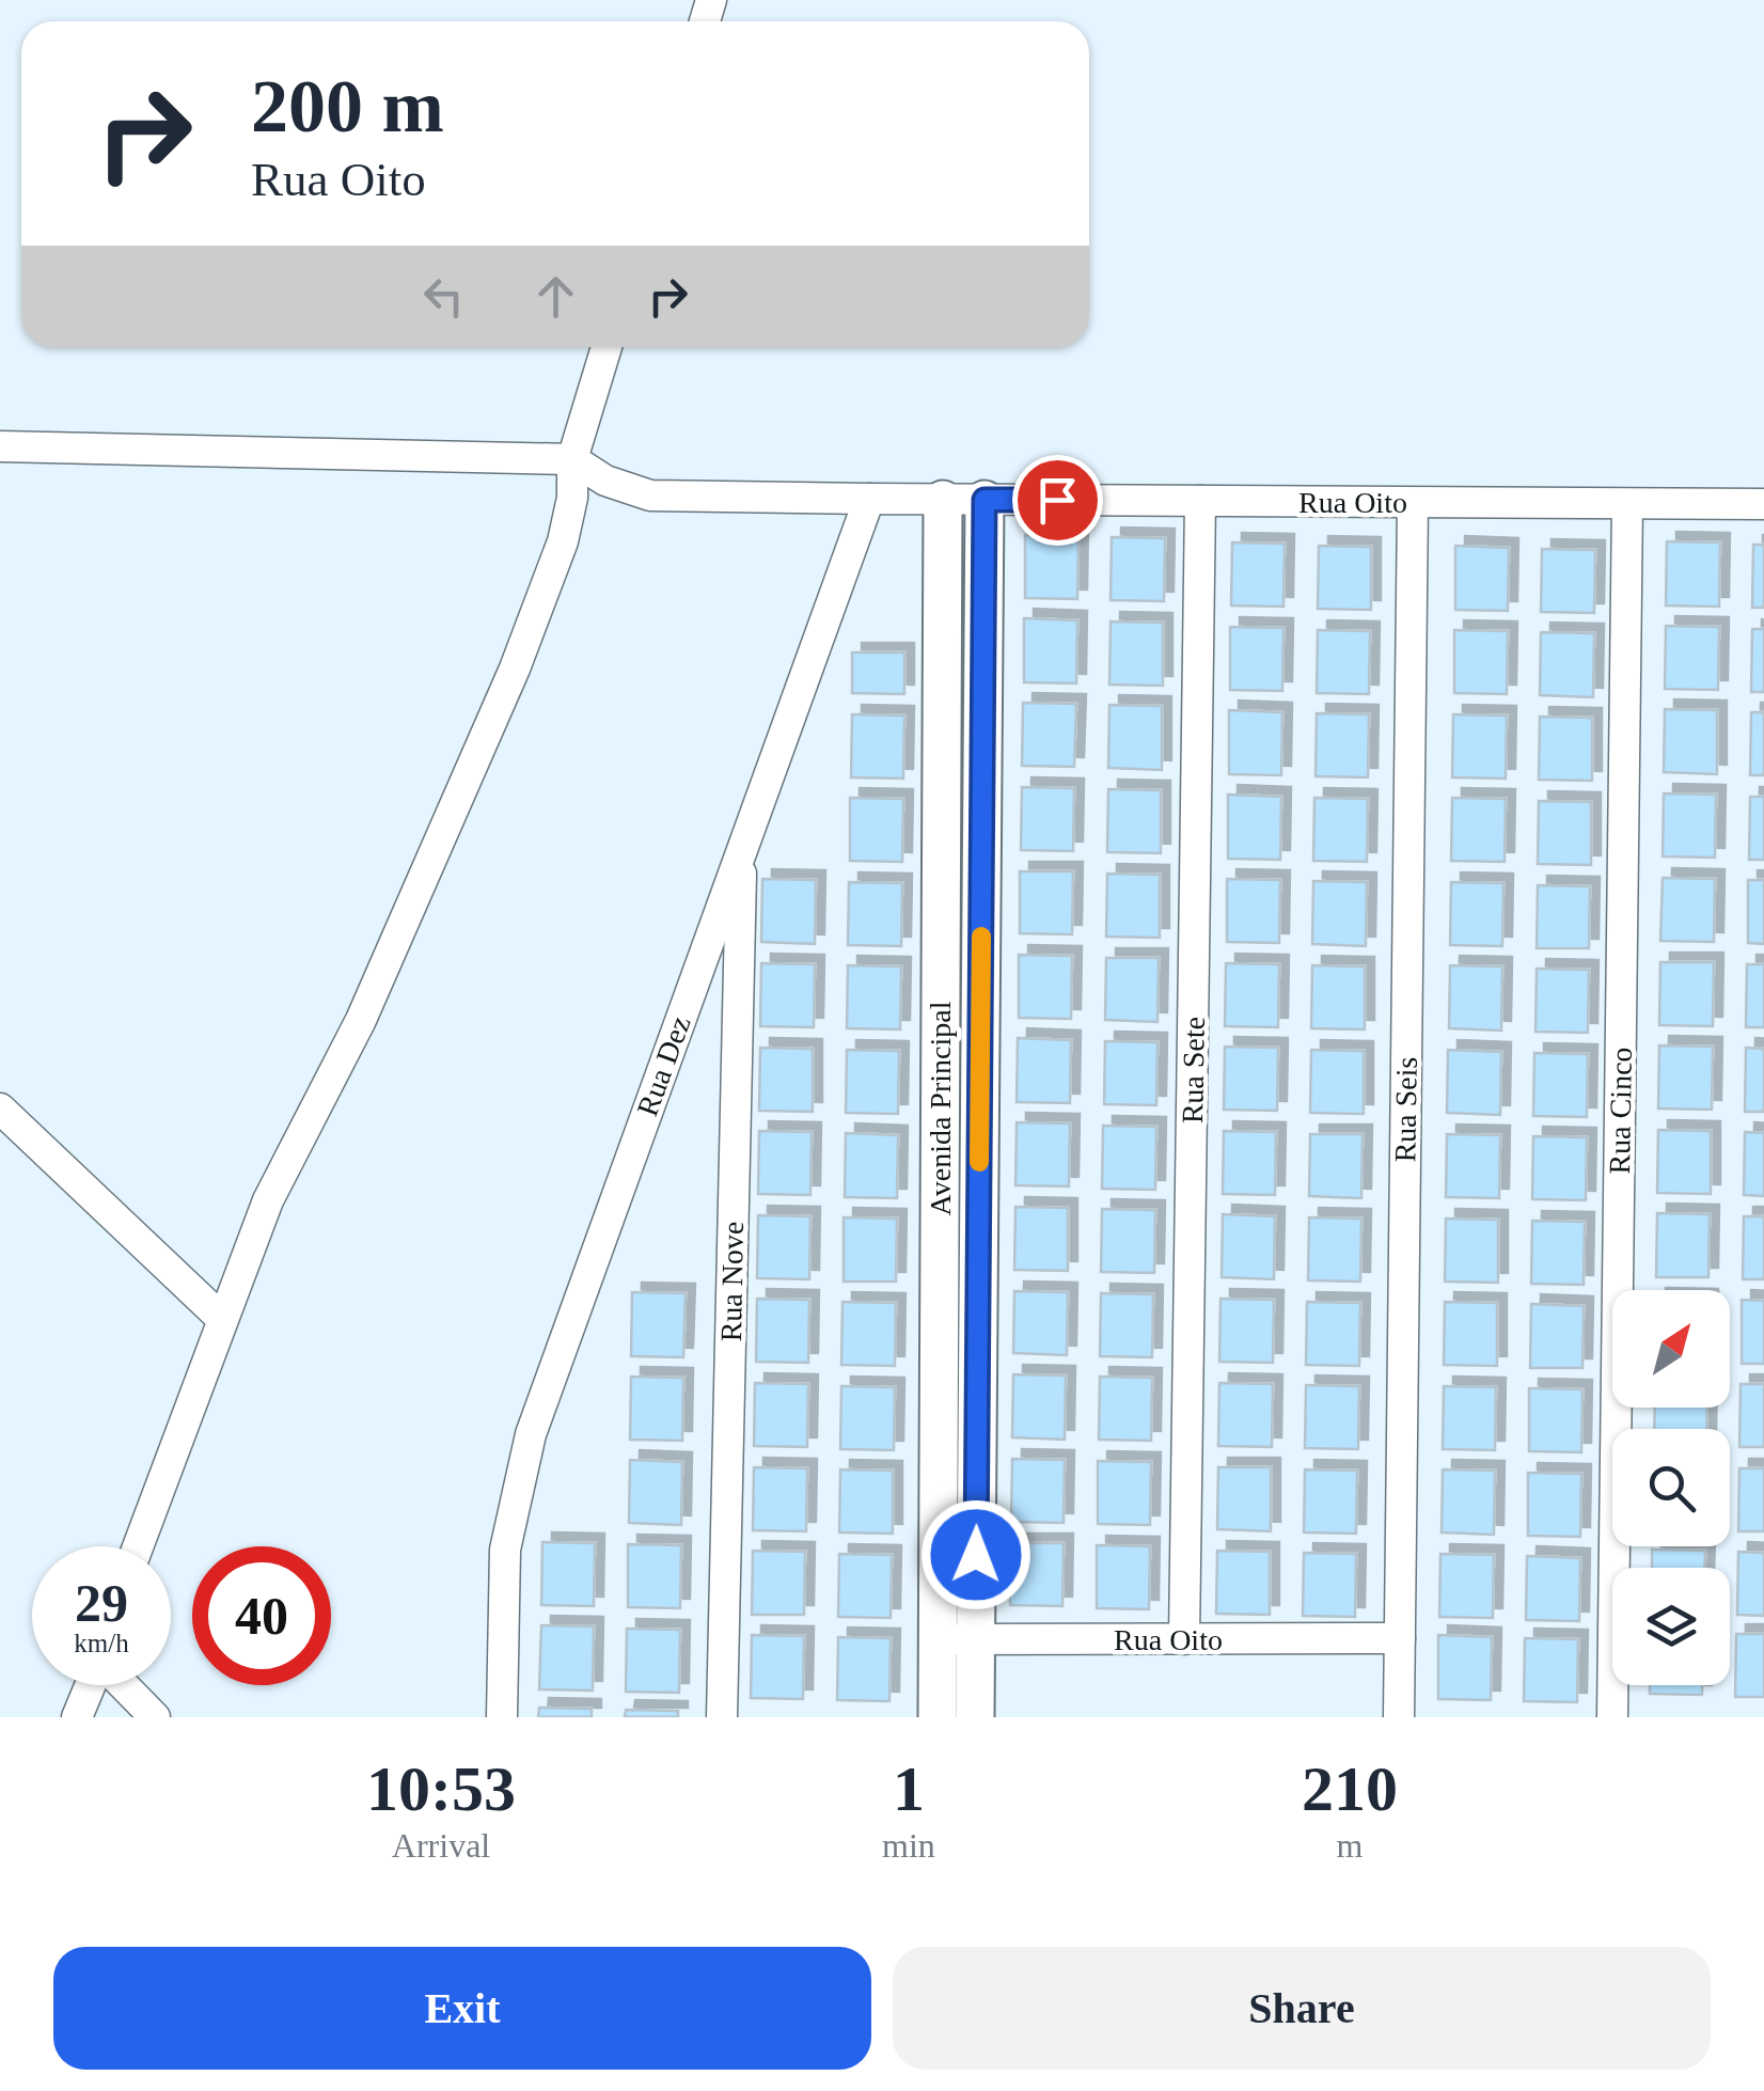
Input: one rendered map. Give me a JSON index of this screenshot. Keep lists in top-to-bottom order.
{
  "streets": {
    "street": [
      "Rua Oito",
      "Rua Dez",
      "Rua Sete",
      "Avenida Principal",
      "Rua Seis",
      "Rua Cinco",
      "Rua Nove"
    ]
  },
  "crossings": [
    ["Rua Oito", "Rua Sete"],
    ["Rua Oito", "Avenida Principal"],
    ["Rua Oito", "Rua Seis"],
    ["Rua Oito", "Rua Cinco"],
    ["Rua Dez", "Rua Nove"]
  ],
  "north": "top right",
  "page": {
    "turn": ["200 m", "Rua Oito"],
    "speed": "29 km/h",
    "limit": "40",
    "eta": [
      "10:53",
      "Arrival",
      "1",
      "min",
      "210",
      "m"
    ],
    "buttons": ["Exit", "Share"]
  }
}
